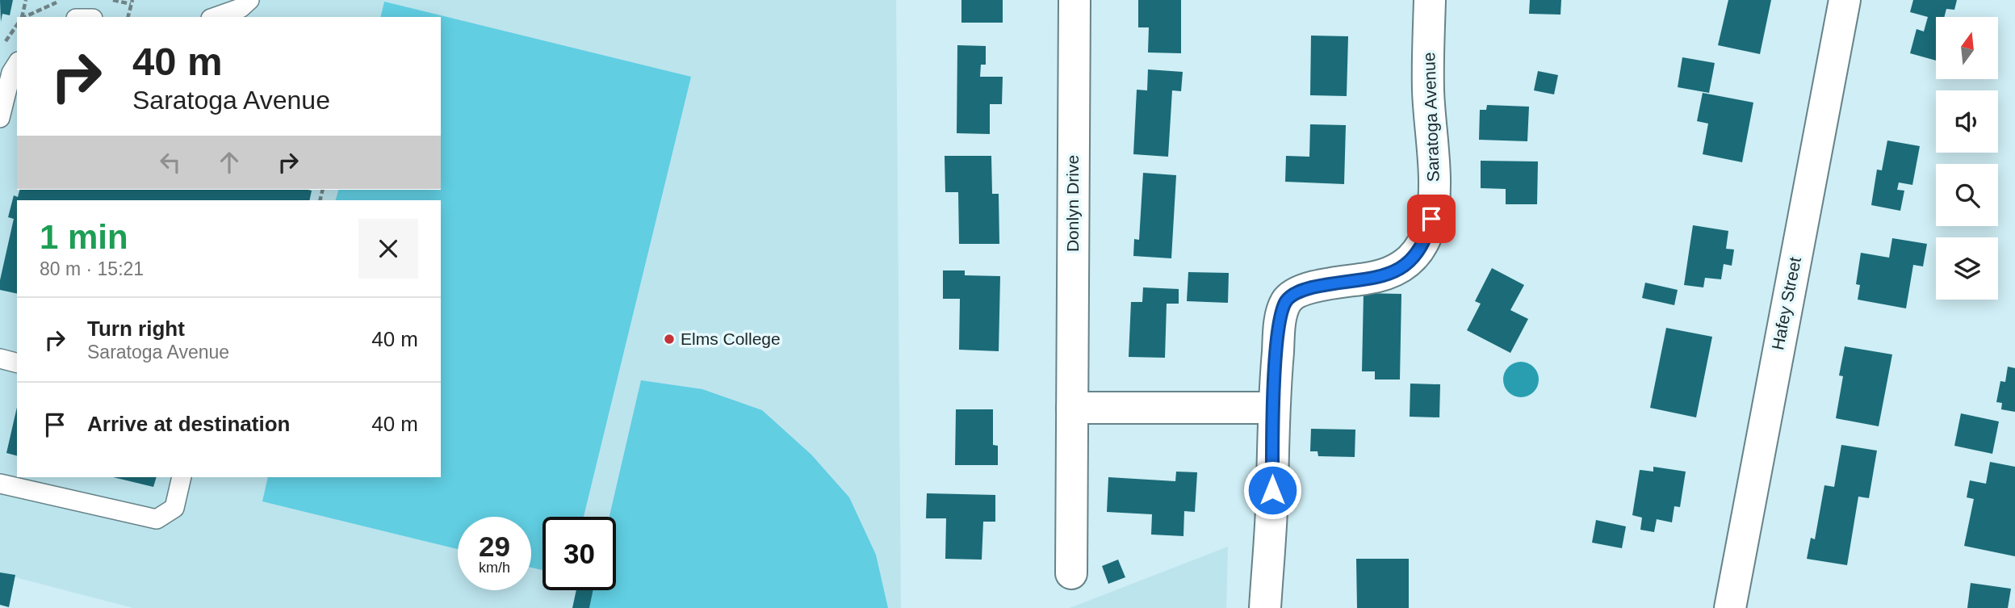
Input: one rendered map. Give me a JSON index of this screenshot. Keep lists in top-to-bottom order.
{
  "streets": {
    "street": ["Saratoga Avenue", "Donlyn Drive", "Hafey Street"]
  },
  "places": ["Elms College"],
  "north": "top",
  "page": {
    "turn": ["40 m", "Saratoga Avenue"],
    "heading": ["1 min", "80 m · 15:21"],
    "list": [
      {
        "name": "Turn right",
        "note": "Saratoga Avenue",
        "value": "40 m"
      },
      {
        "name": "Arrive at destination",
        "value": "40 m"
      }
    ],
    "speed": "29 km/h",
    "limit": "30"
  }
}
